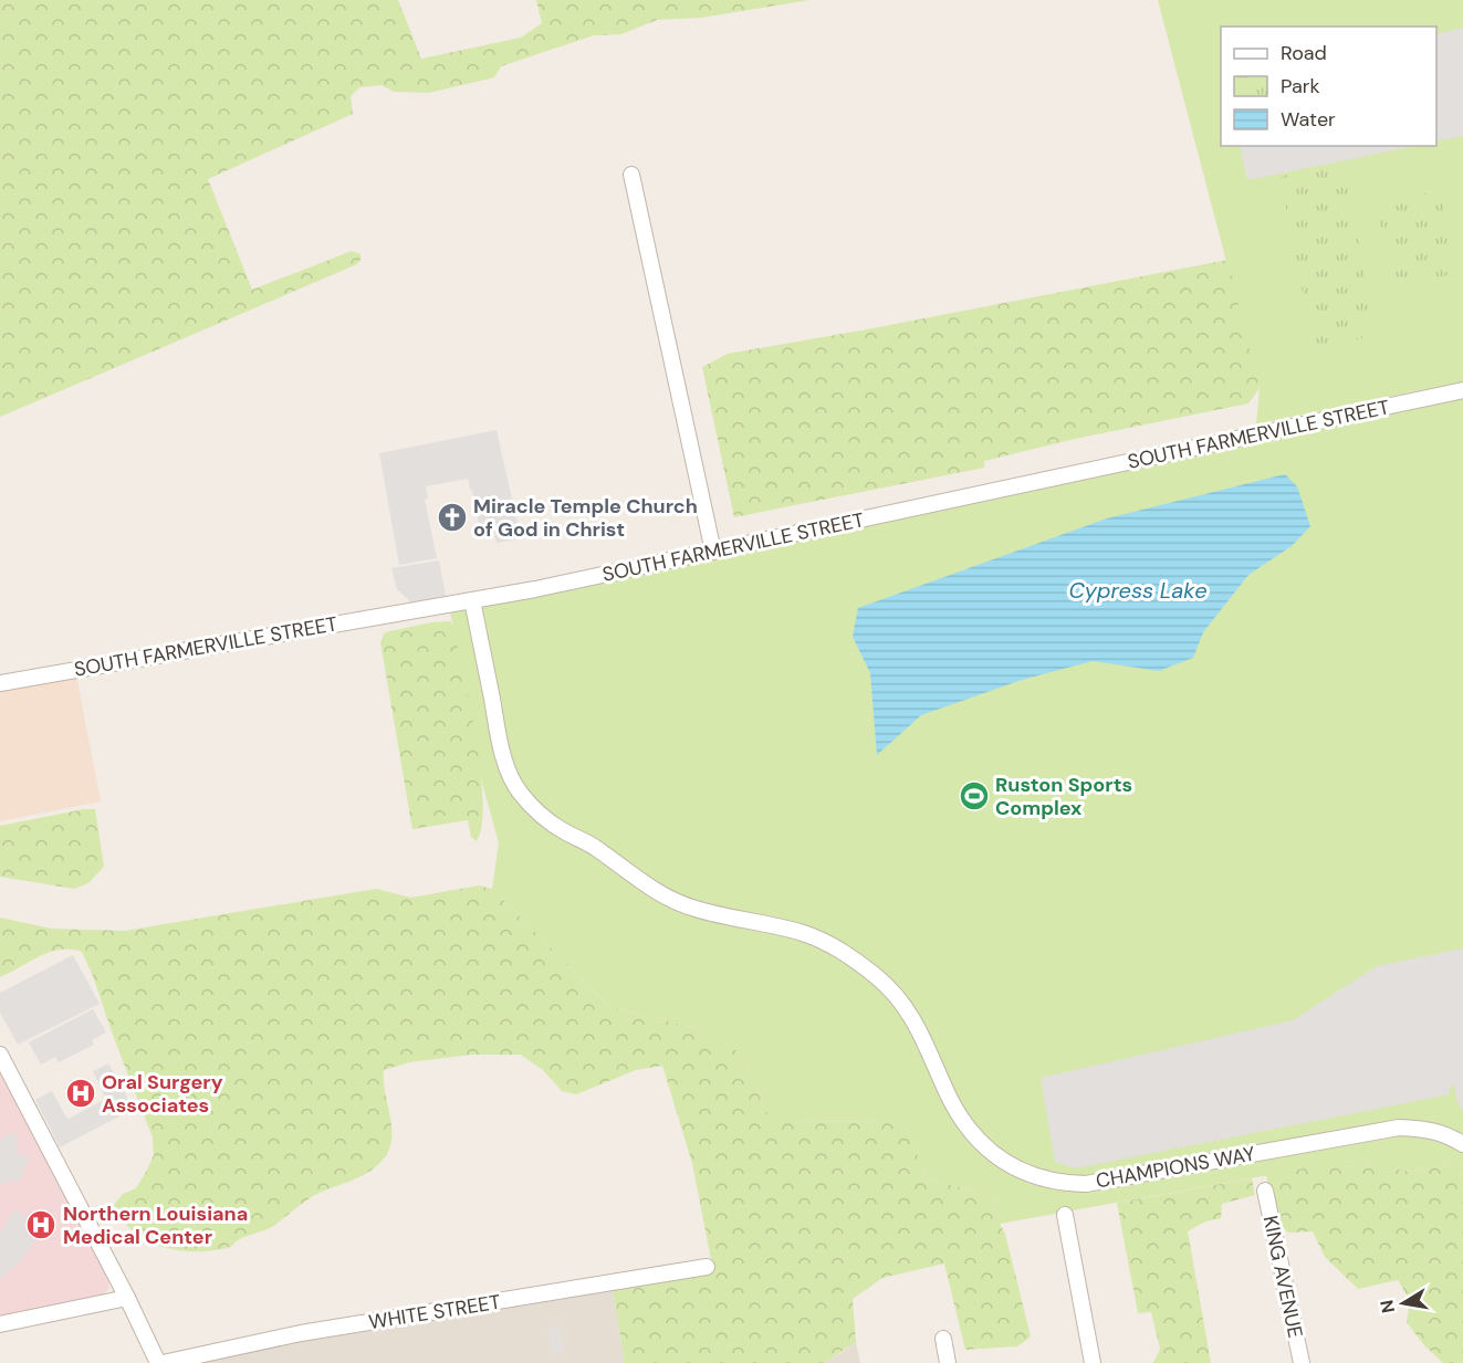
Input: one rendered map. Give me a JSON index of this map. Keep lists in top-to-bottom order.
{
  "streets": {
    "street": [
      "SOUTH FARMERVILLE STREET",
      "CHAMPIONS WAY",
      "KING AVENUE",
      "WHITE STREET"
    ]
  },
  "crossings": [
    ["SOUTH FARMERVILLE STREET", "CHAMPIONS WAY"]
  ],
  "water": ["Cypress Lake"],
  "places": {
    "church": ["Miracle Temple Church of God in Christ"],
    "sports": ["Ruston Sports Complex"],
    "hospital": ["Oral Surgery Associates", "Northern Louisiana Medical Center"]
  },
  "legend": ["Road", "Park", "Water"],
  "north": "left"
}
